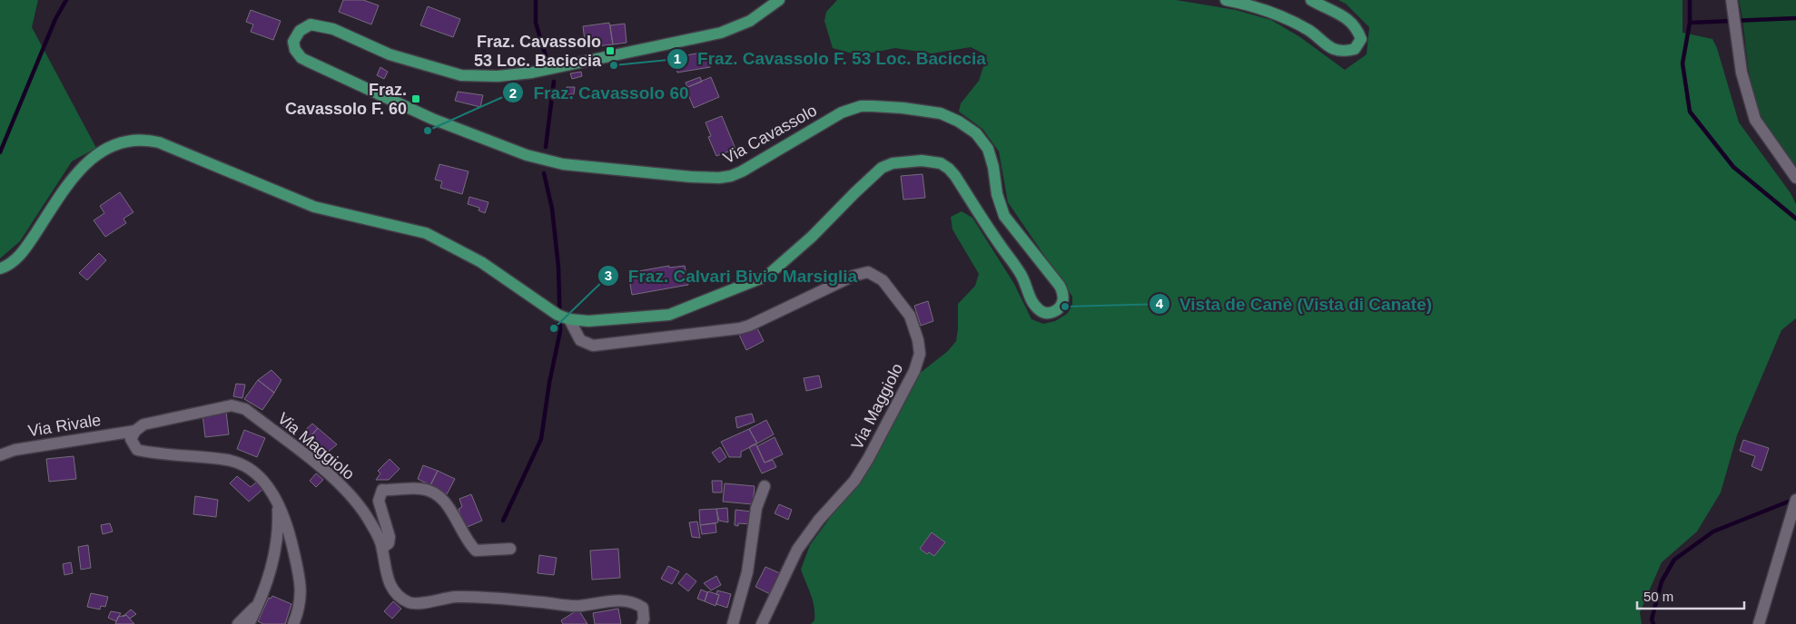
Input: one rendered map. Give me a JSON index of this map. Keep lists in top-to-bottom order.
{
  "streets": {
    "main road": ["Via Cavassolo"],
    "street": ["Via Maggiolo", "Via Rivale"]
  },
  "crossings": [
    ["Via Cavassolo", "Via Maggiolo"],
    ["Via Maggiolo", "Via Rivale"]
  ],
  "places": {
    "transit": ["Fraz. Cavassolo 53 Loc. Baciccia", "Fraz. Cavassolo F. 60"],
    "other": [
      "Fraz. Cavassolo F. 53 Loc. Baciccia",
      "Fraz. Cavassolo 60",
      "Vista de Canè (Vista di Canate)",
      "Fraz. Calvari Bivio Marsiglia"
    ]
  },
  "scale_bar": "50 m"
}
